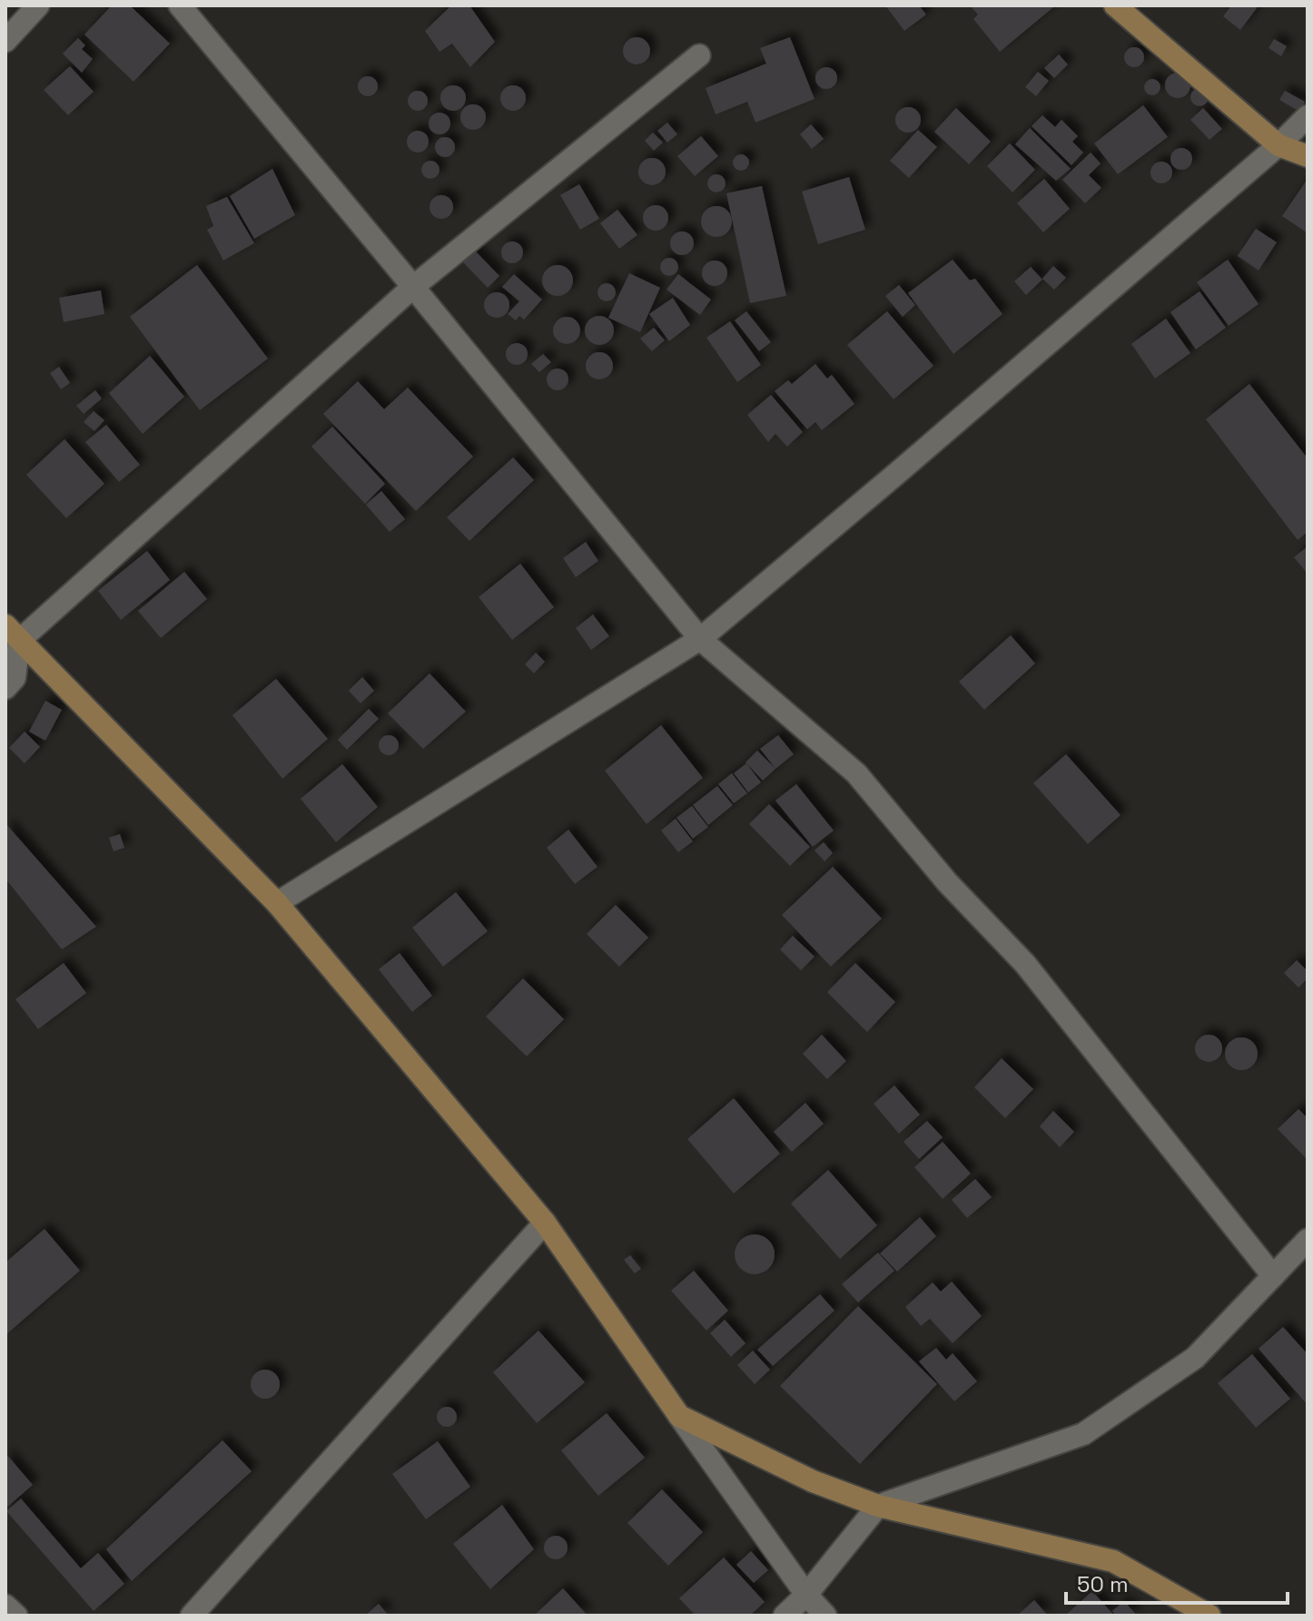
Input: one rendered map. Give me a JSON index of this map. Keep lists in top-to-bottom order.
{
  "scale_bar": "50 m"
}
